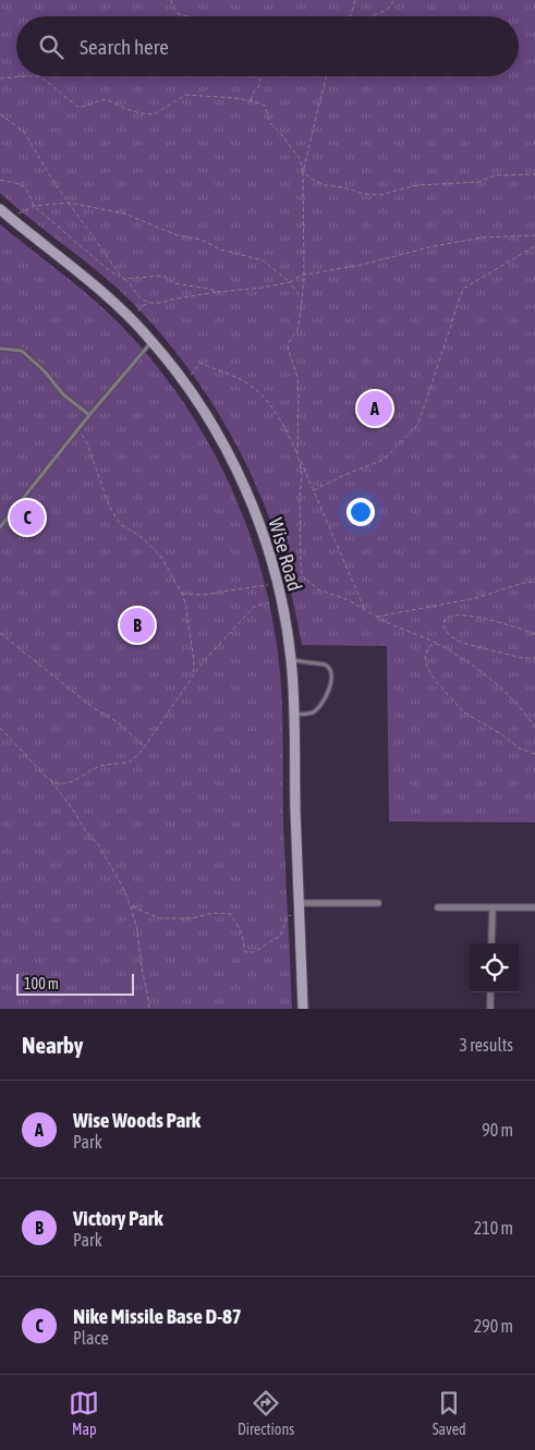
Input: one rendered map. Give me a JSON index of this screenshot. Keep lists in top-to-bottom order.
{
  "streets": {
    "street": ["Wise Road"]
  },
  "scale_bar": "100 m",
  "page": {
    "search": "Search here",
    "pins": ["A", "C", "B"],
    "scale": "100 m",
    "heading": ["Nearby", "3 results"],
    "list": [
      {
        "mark": "A",
        "name": "Wise Woods Park",
        "note": "Park",
        "value": "90 m"
      },
      {
        "mark": "B",
        "name": "Victory Park",
        "note": "Park",
        "value": "210 m"
      },
      {
        "mark": "C",
        "name": "Nike Missile Base D-87",
        "note": "Place",
        "value": "290 m"
      }
    ],
    "nav": ["Map", "Directions", "Saved"]
  }
}
